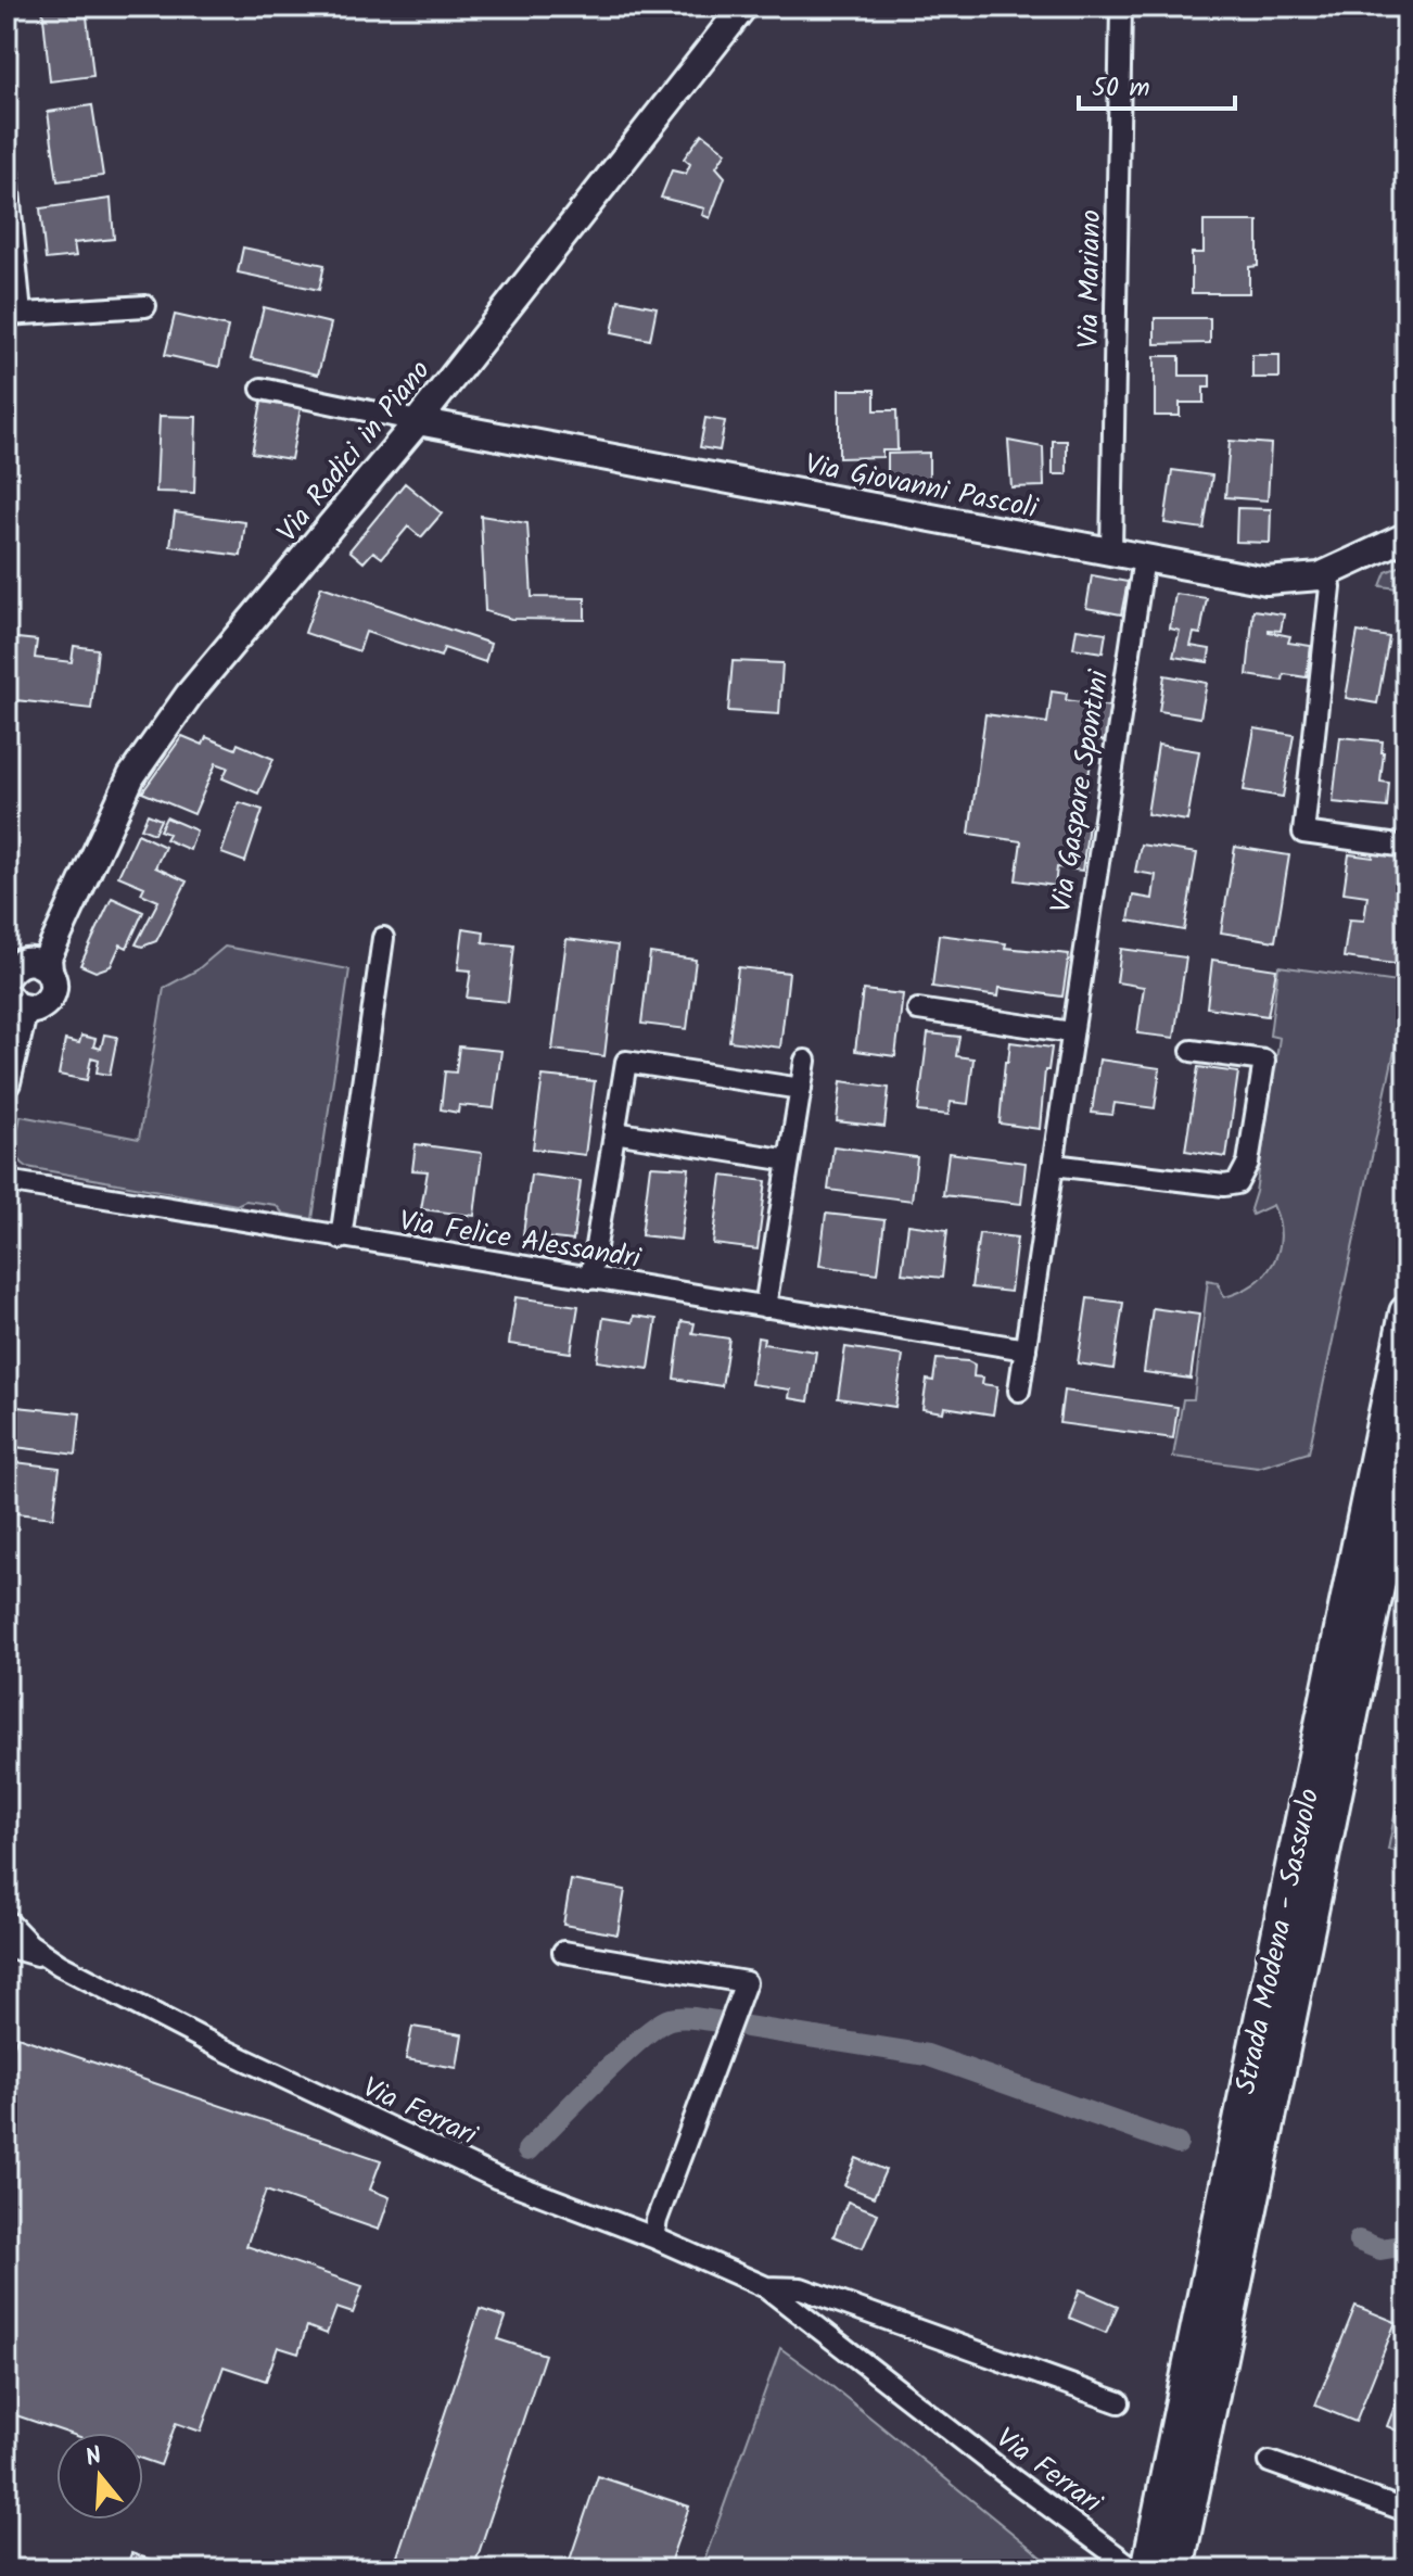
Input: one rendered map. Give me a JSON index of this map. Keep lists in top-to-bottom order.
{
  "streets": {
    "highway": ["Strada Modena - Sassuolo"],
    "street": [
      "Via Mariano",
      "Via Radici in Piano",
      "Via Giovanni Pascoli",
      "Via Gaspare Spontini",
      "Via Felice Alessandri",
      "Via Ferrari"
    ]
  },
  "crossings": [
    ["Via Mariano", "Via Giovanni Pascoli"],
    ["Via Radici in Piano", "Via Giovanni Pascoli"],
    ["Via Giovanni Pascoli", "Via Gaspare Spontini"],
    ["Via Gaspare Spontini", "Via Felice Alessandri"]
  ],
  "scale_bar": "50 m",
  "north": "top"
}
